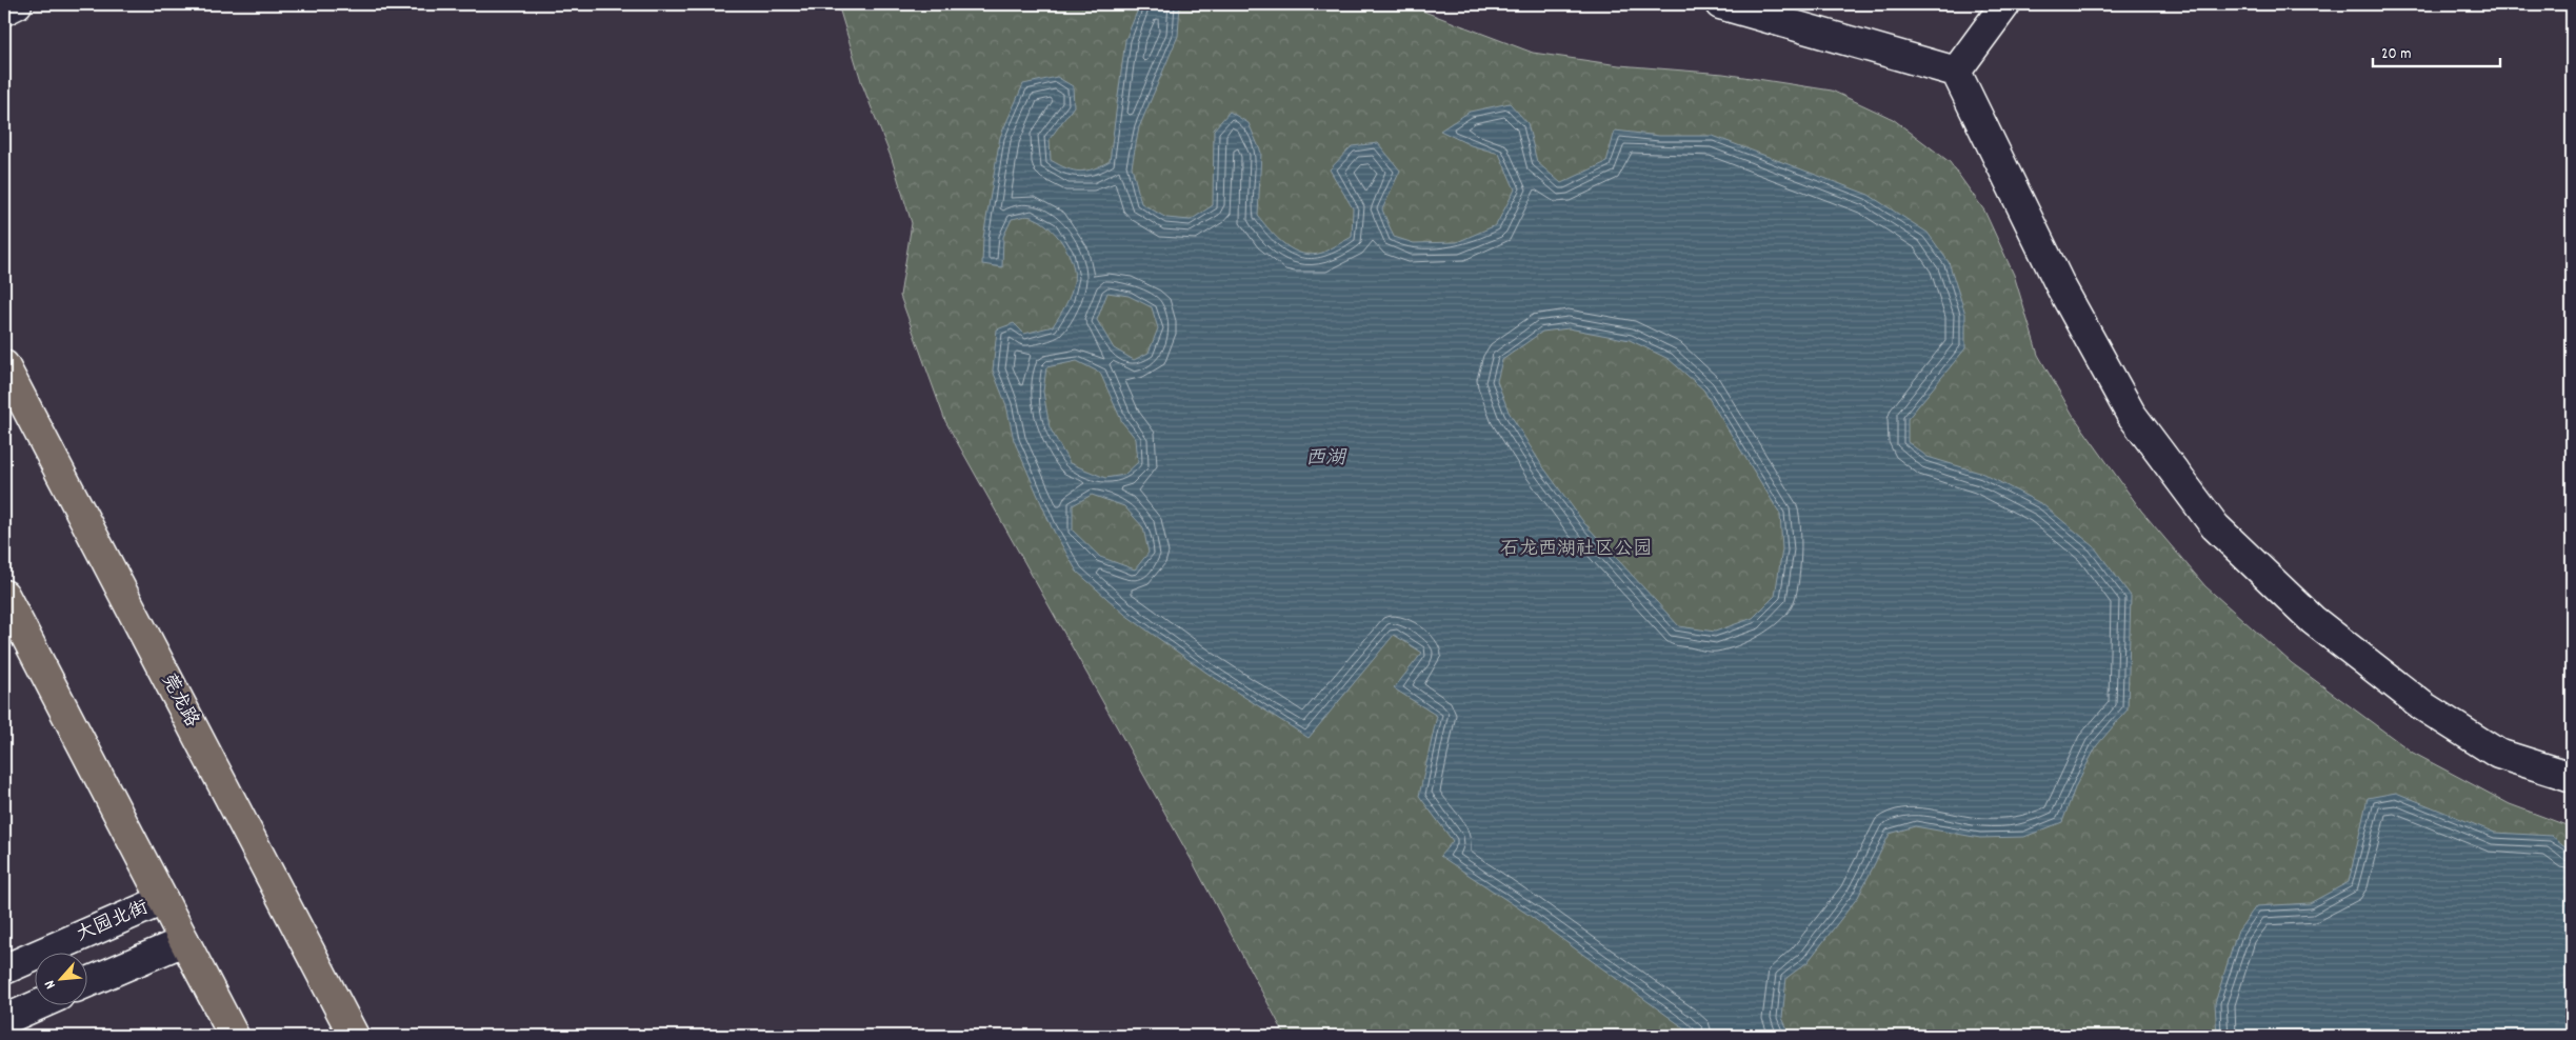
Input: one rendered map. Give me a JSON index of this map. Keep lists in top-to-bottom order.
{
  "streets": {
    "main road": ["莞龙路"],
    "street": ["大园北街"]
  },
  "water": ["西湖"],
  "parks": ["石龙西湖社区公园"],
  "scale_bar": "20 m",
  "north": "bottom left"
}
